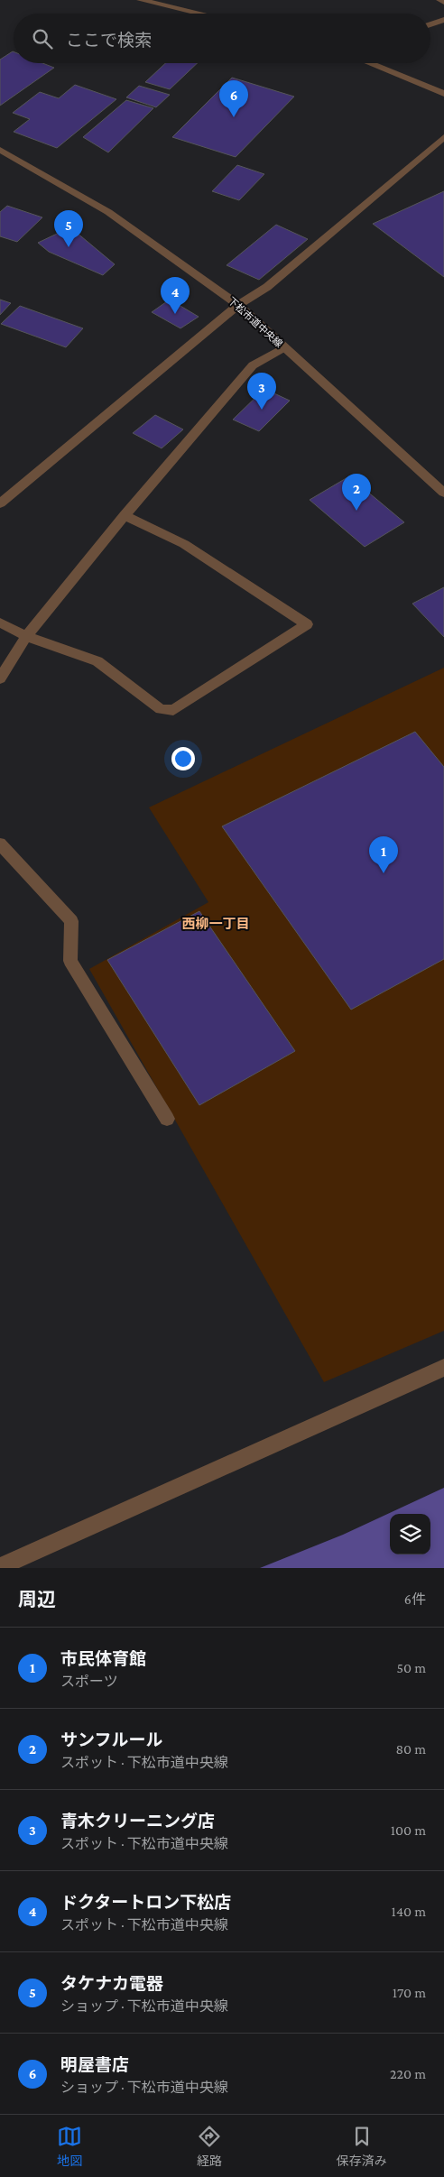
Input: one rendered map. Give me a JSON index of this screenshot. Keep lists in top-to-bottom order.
{
  "streets": {
    "street": ["下松市道中央線"]
  },
  "districts": ["西柳一丁目"],
  "page": {
    "search": "ここで検索",
    "pins": [
      "6",
      "5",
      "4",
      "3",
      "2",
      "1"
    ],
    "heading": ["周辺", "6件"],
    "list": [
      {
        "mark": "1",
        "name": "市民体育館",
        "note": "スポーツ",
        "value": "50 m"
      },
      {
        "mark": "2",
        "name": "サンフルール",
        "note": "スポット · 下松市道中央線",
        "value": "80 m"
      },
      {
        "mark": "3",
        "name": "青木クリーニング店",
        "note": "スポット · 下松市道中央線",
        "value": "100 m"
      },
      {
        "mark": "4",
        "name": "ドクタートロン下松店",
        "note": "スポット · 下松市道中央線",
        "value": "140 m"
      },
      {
        "mark": "5",
        "name": "タケナカ電器",
        "note": "ショップ · 下松市道中央線",
        "value": "170 m"
      },
      {
        "mark": "6",
        "name": "明屋書店",
        "note": "ショップ · 下松市道中央線",
        "value": "220 m"
      }
    ],
    "nav": ["地図", "経路", "保存済み"]
  }
}
